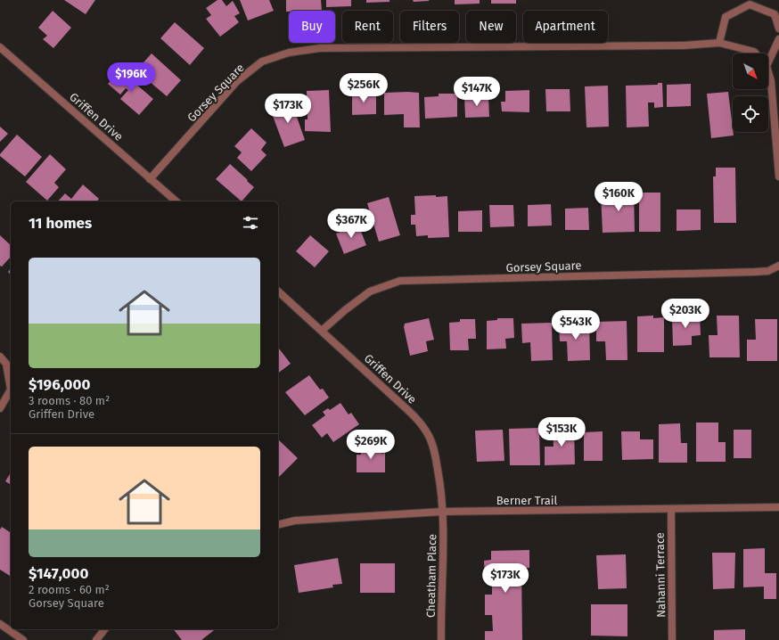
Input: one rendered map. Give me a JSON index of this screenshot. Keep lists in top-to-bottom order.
{
  "streets": {
    "street": [
      "Gorsey Square",
      "Griffen Drive",
      "Berner Trail",
      "Nahanni Terrace",
      "Cheatham Place"
    ]
  },
  "crossings": [
    ["Gorsey Square", "Griffen Drive"],
    ["Griffen Drive", "Berner Trail"],
    ["Griffen Drive", "Cheatham Place"],
    ["Berner Trail", "Nahanni Terrace"],
    ["Berner Trail", "Cheatham Place"]
  ],
  "north": "bottom right",
  "page": {
    "chip": [
      "Buy",
      "Rent",
      "Filters",
      "New",
      "Apartment"
    ],
    "price": [
      "$196K",
      "$256K",
      "$147K",
      "$173K",
      "$160K",
      "$367K",
      "$203K",
      "$543K",
      "$153K",
      "$269K",
      "$173K"
    ],
    "heading": "11 homes",
    "list": [
      {
        "name": "$196,000",
        "note": "3 rooms · 80 m² · Griffen Drive"
      },
      {
        "name": "$147,000",
        "note": "2 rooms · 60 m² · Gorsey Square"
      }
    ]
  }
}
